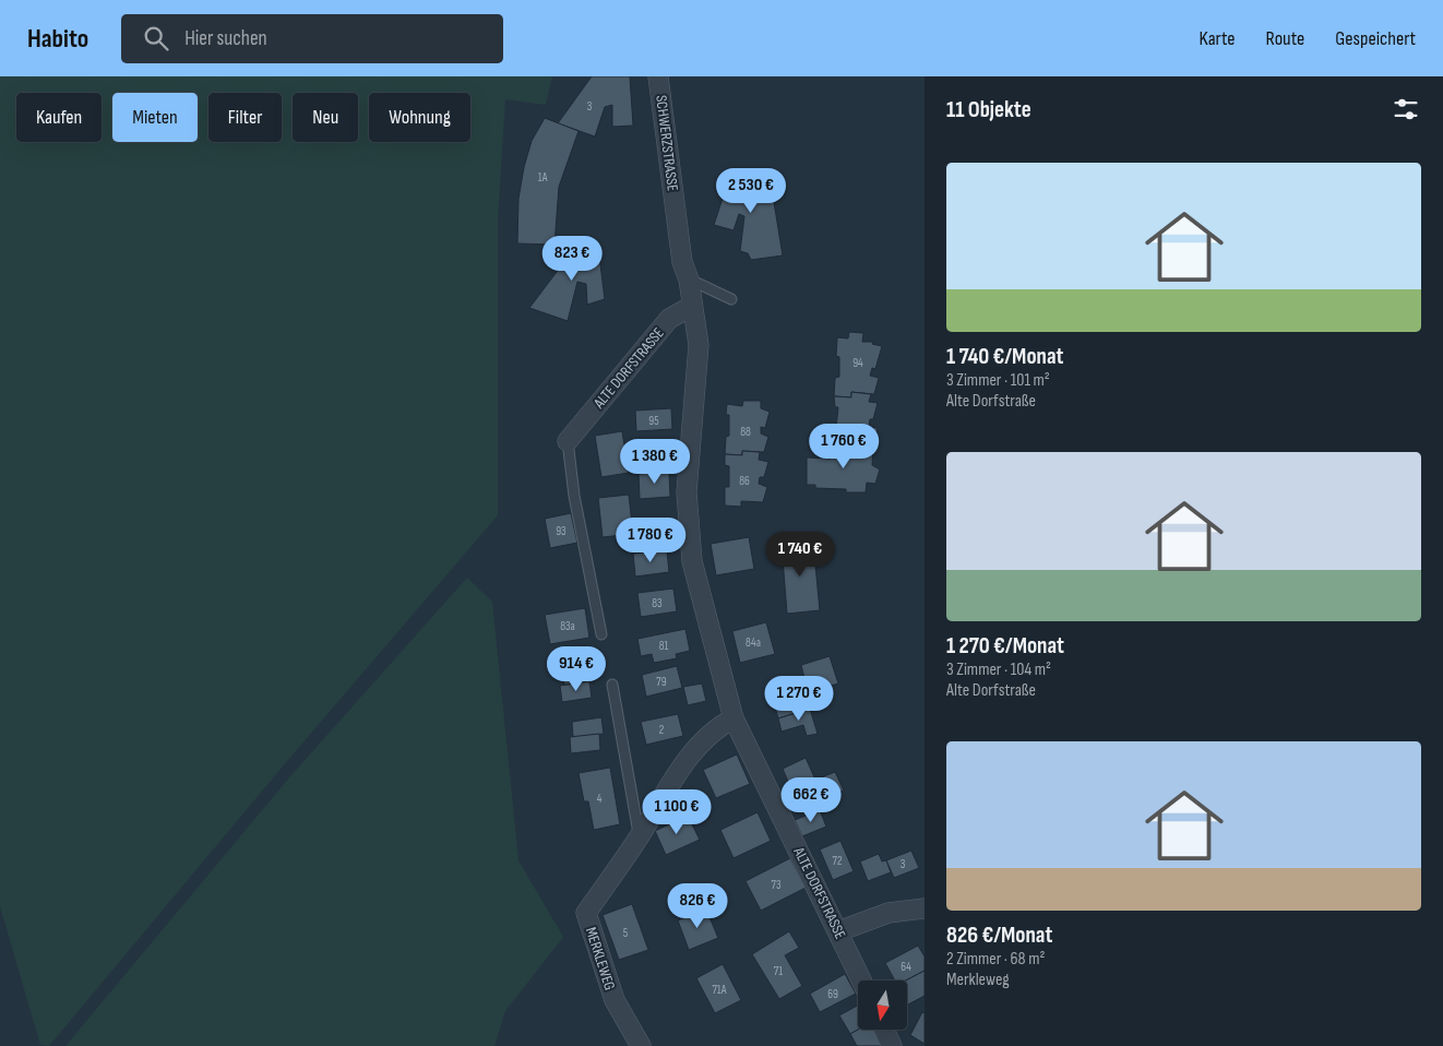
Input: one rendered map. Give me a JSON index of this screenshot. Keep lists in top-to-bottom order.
{
  "streets": {
    "street": ["SCHWERZSTRASSE", "ALTE DORFSTRASSE", "MERKLEWEG"]
  },
  "crossings": [
    ["SCHWERZSTRASSE", "ALTE DORFSTRASSE"],
    ["ALTE DORFSTRASSE", "MERKLEWEG"]
  ],
  "house_numbers": [
    "3",
    "1A",
    "94",
    "95",
    "88",
    "86",
    "93",
    "83",
    "83a",
    "84a",
    "81",
    "79",
    "2",
    "4",
    "72",
    "3",
    "73",
    "5",
    "64",
    "71",
    "71A",
    "69"
  ],
  "north": "bottom",
  "page": {
    "header": "Habito",
    "search": "Hier suchen",
    "nav": ["Karte", "Route", "Gespeichert"],
    "heading": "11 Objekte",
    "chip": [
      "Kaufen",
      "Mieten",
      "Filter",
      "Neu",
      "Wohnung"
    ],
    "list": [
      {
        "name": "1 740 €/Monat",
        "note": "3 Zimmer · 101 m² · Alte Dorfstraße"
      },
      {
        "name": "1 270 €/Monat",
        "note": "3 Zimmer · 104 m² · Alte Dorfstraße"
      },
      {
        "name": "826 €/Monat",
        "note": "2 Zimmer · 68 m² · Merkleweg"
      }
    ],
    "price": [
      "2 530 €",
      "823 €",
      "1 760 €",
      "1 380 €",
      "1 780 €",
      "1 740 €",
      "914 €",
      "1 270 €",
      "662 €",
      "1 100 €",
      "826 €"
    ]
  }
}
